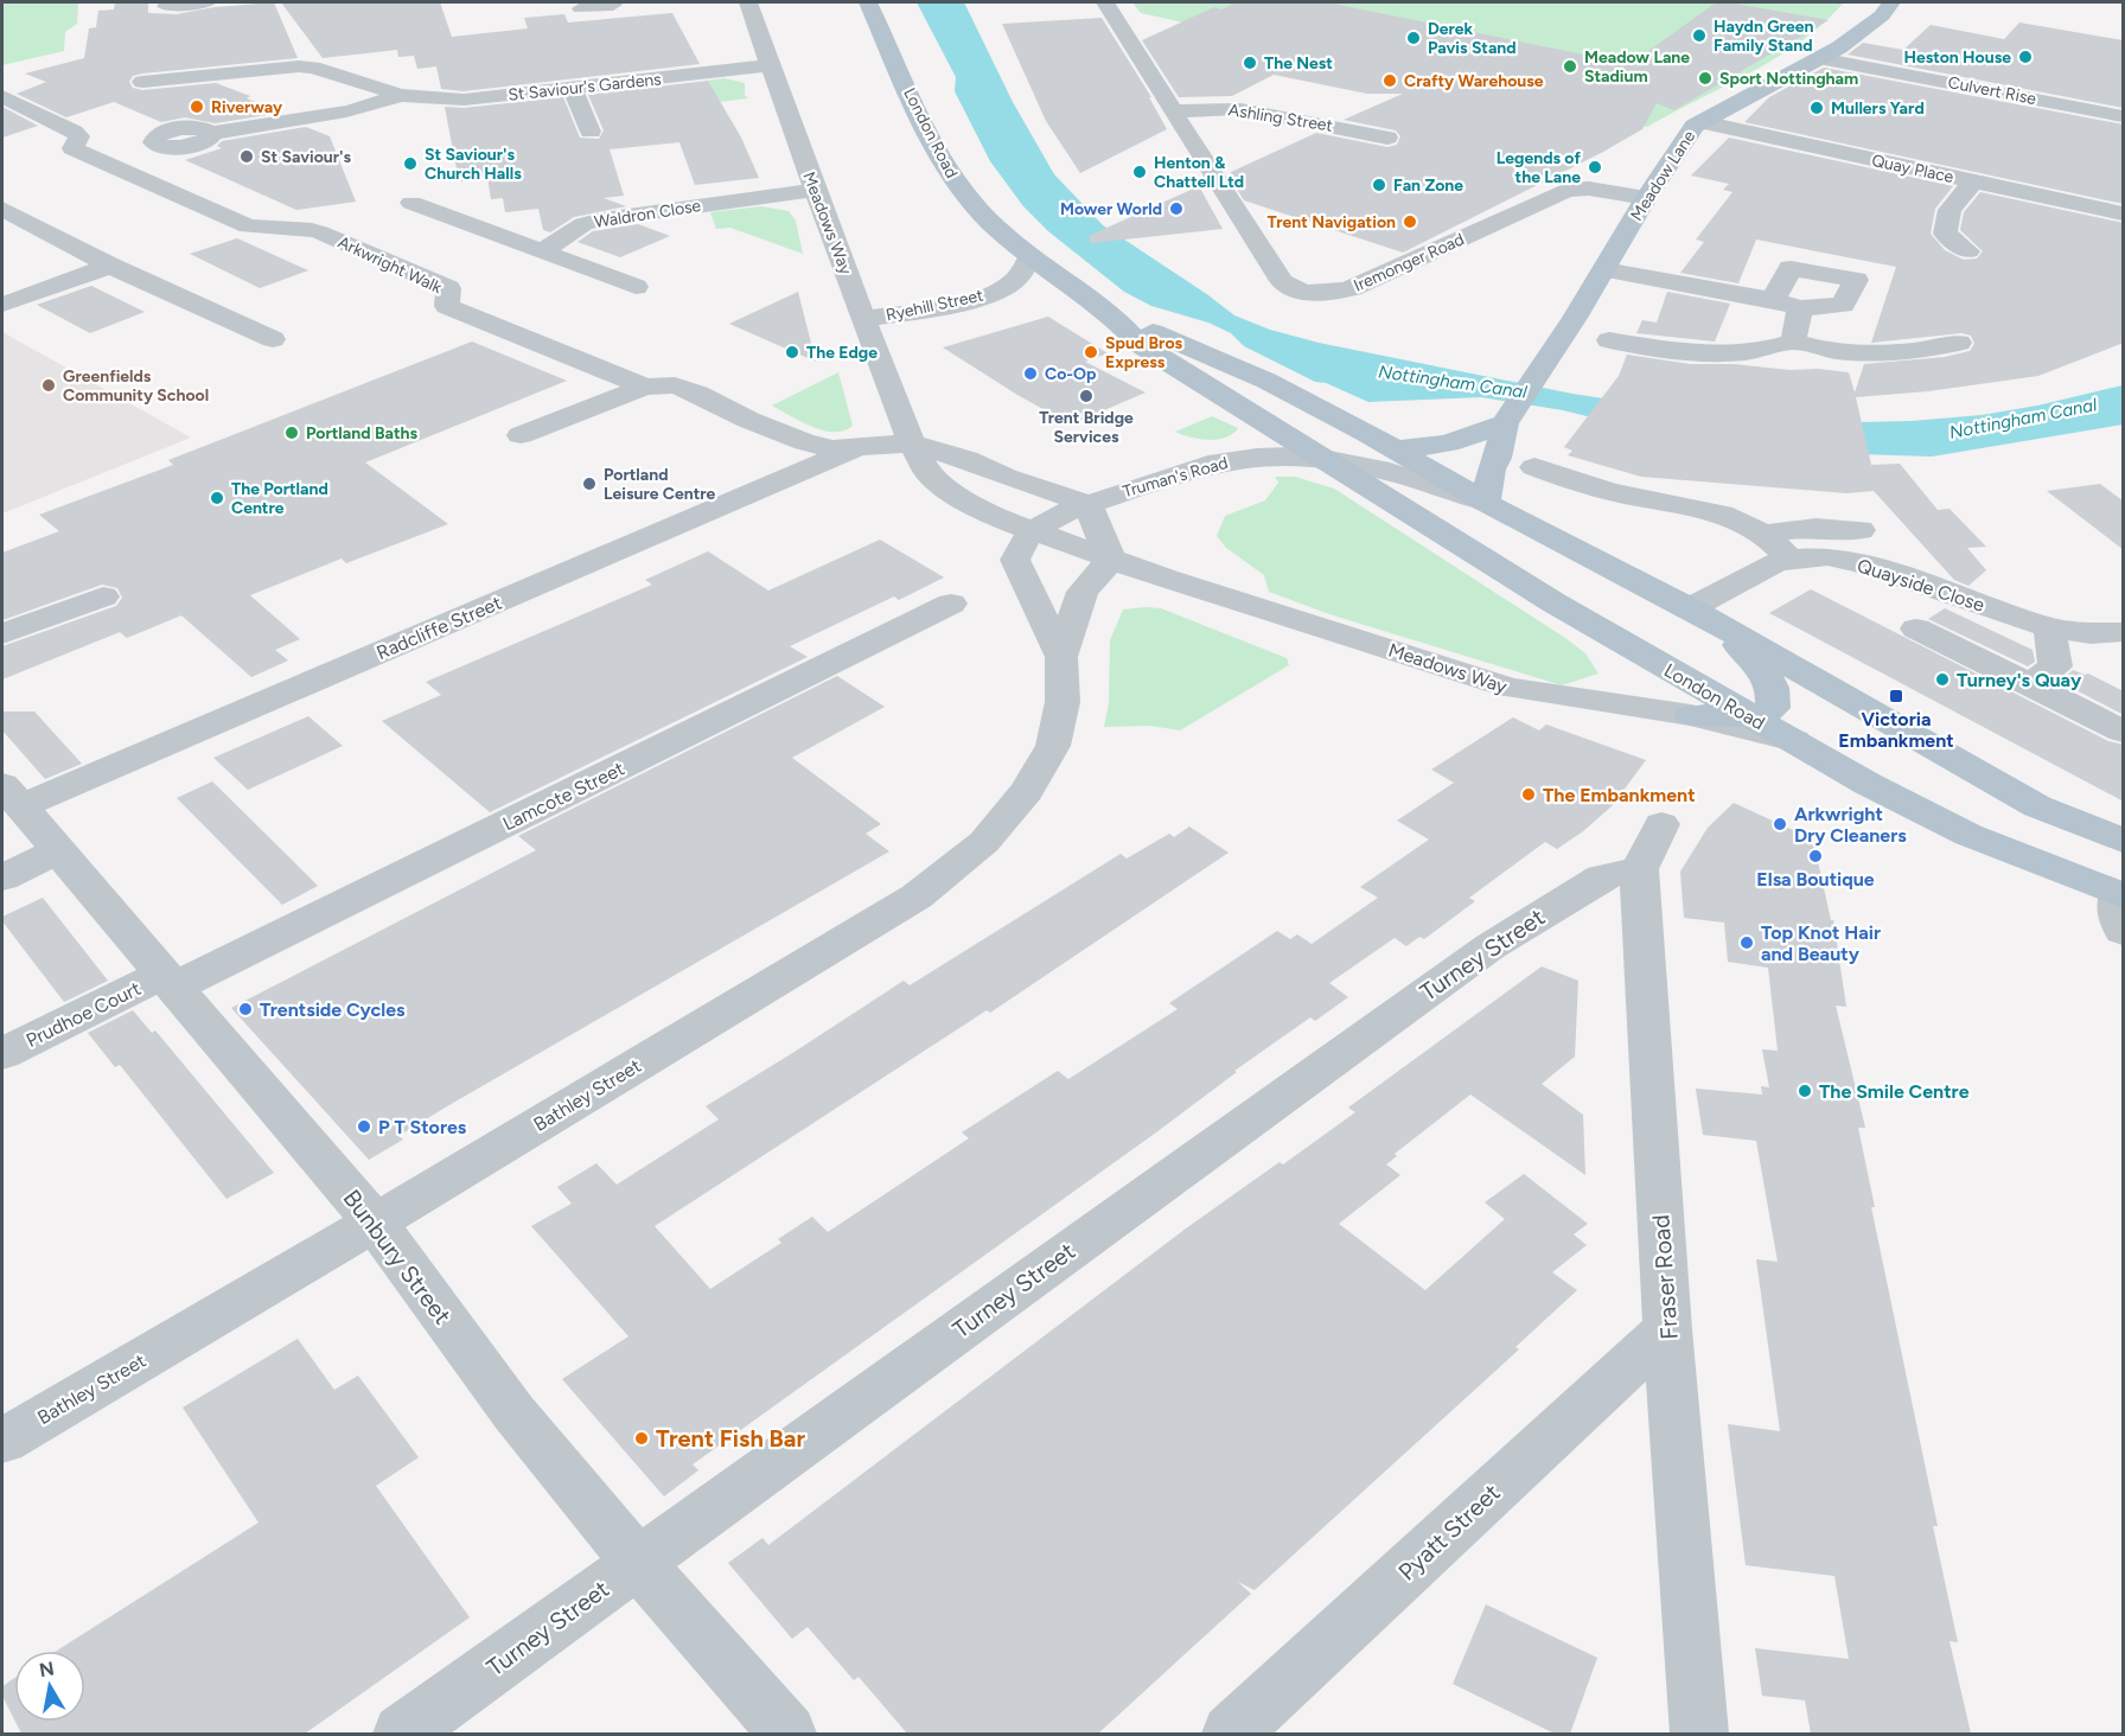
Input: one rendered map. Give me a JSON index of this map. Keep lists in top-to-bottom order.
{
  "streets": {
    "main road": ["London Road", "Meadow Lane"],
    "street": [
      "St Saviour's Gardens",
      "Culvert Rise",
      "Ashling Street",
      "Quay Place",
      "Waldron Close",
      "Meadows Way",
      "Iremonger Road",
      "Arkwright Walk",
      "Ryehill Street",
      "Truman's Road",
      "Quayside Close",
      "Radcliffe Street",
      "Lamcote Street",
      "Turney Street",
      "Prudhoe Court",
      "Bathley Street",
      "Bunbury Street",
      "Fraser Road",
      "Pyatt Street"
    ]
  },
  "crossings": [
    ["St Saviour's Gardens", "Meadows Way"],
    ["Culvert Rise", "Meadow Lane"],
    ["Ashling Street", "Iremonger Road"],
    ["London Road", "Meadow Lane"],
    ["London Road", "Meadows Way"],
    ["London Road", "Ryehill Street"],
    ["London Road", "Truman's Road"],
    ["London Road", "Quayside Close"],
    ["Quay Place", "Meadow Lane"],
    ["Meadow Lane", "Iremonger Road"],
    ["Waldron Close", "Meadows Way"],
    ["Meadows Way", "Arkwright Walk"],
    ["Meadows Way", "Ryehill Street"],
    ["Meadows Way", "Truman's Road"],
    ["Meadows Way", "Bathley Street"],
    ["Arkwright Walk", "Radcliffe Street"],
    ["Truman's Road", "Bathley Street"],
    ["Radcliffe Street", "Bunbury Street"],
    ["Lamcote Street", "Prudhoe Court"],
    ["Lamcote Street", "Bunbury Street"],
    ["Turney Street", "Bunbury Street"],
    ["Turney Street", "Fraser Road"],
    ["Prudhoe Court", "Bunbury Street"],
    ["Bathley Street", "Bunbury Street"],
    ["Fraser Road", "Pyatt Street"]
  ],
  "water": ["Nottingham Canal"],
  "places": {
    "other": [
      "Haydn Green Family Stand",
      "Derek Pavis Stand",
      "Heston House",
      "The Nest",
      "Meadow Lane Stadium",
      "Sport Nottingham",
      "Crafty Warehouse",
      "Riverway",
      "Mullers Yard",
      "St Saviour's",
      "St Saviour's Church Halls",
      "Legends of the Lane",
      "Henton & Chattell Ltd",
      "Fan Zone",
      "Mower World",
      "Trent Navigation",
      "The Edge",
      "Spud Bros Express",
      "Co-Op",
      "Greenfields Community School",
      "Trent Bridge Services",
      "Portland Baths",
      "Portland Leisure Centre",
      "The Portland Centre",
      "Turney's Quay",
      "The Embankment",
      "Arkwright Dry Cleaners",
      "Elsa Boutique",
      "Top Knot Hair and Beauty",
      "Trentside Cycles",
      "The Smile Centre",
      "P T Stores",
      "Trent Fish Bar"
    ],
    "transit": ["Victoria Embankment"]
  },
  "north": "top"
}
